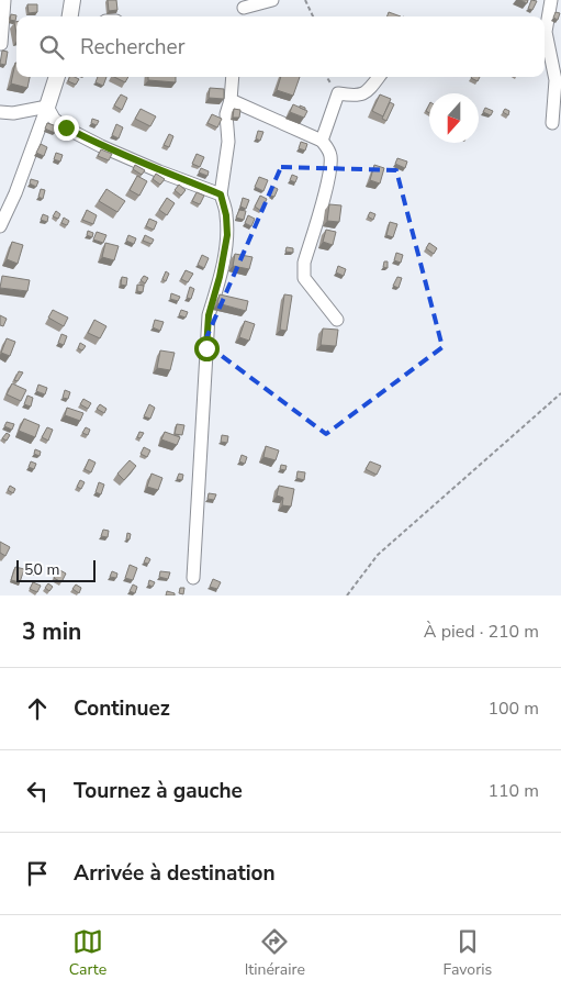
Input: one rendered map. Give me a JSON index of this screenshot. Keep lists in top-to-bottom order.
{
  "scale_bar": "50 m",
  "north": "bottom",
  "page": {
    "search": "Rechercher",
    "scale": "50 m",
    "heading": ["3 min", "À pied · 210 m"],
    "list": [
      ["Continuez", "100 m"],
      ["Tournez à gauche", "110 m"],
      "Arrivée à destination"
    ],
    "nav": ["Carte", "Itinéraire", "Favoris"]
  }
}
